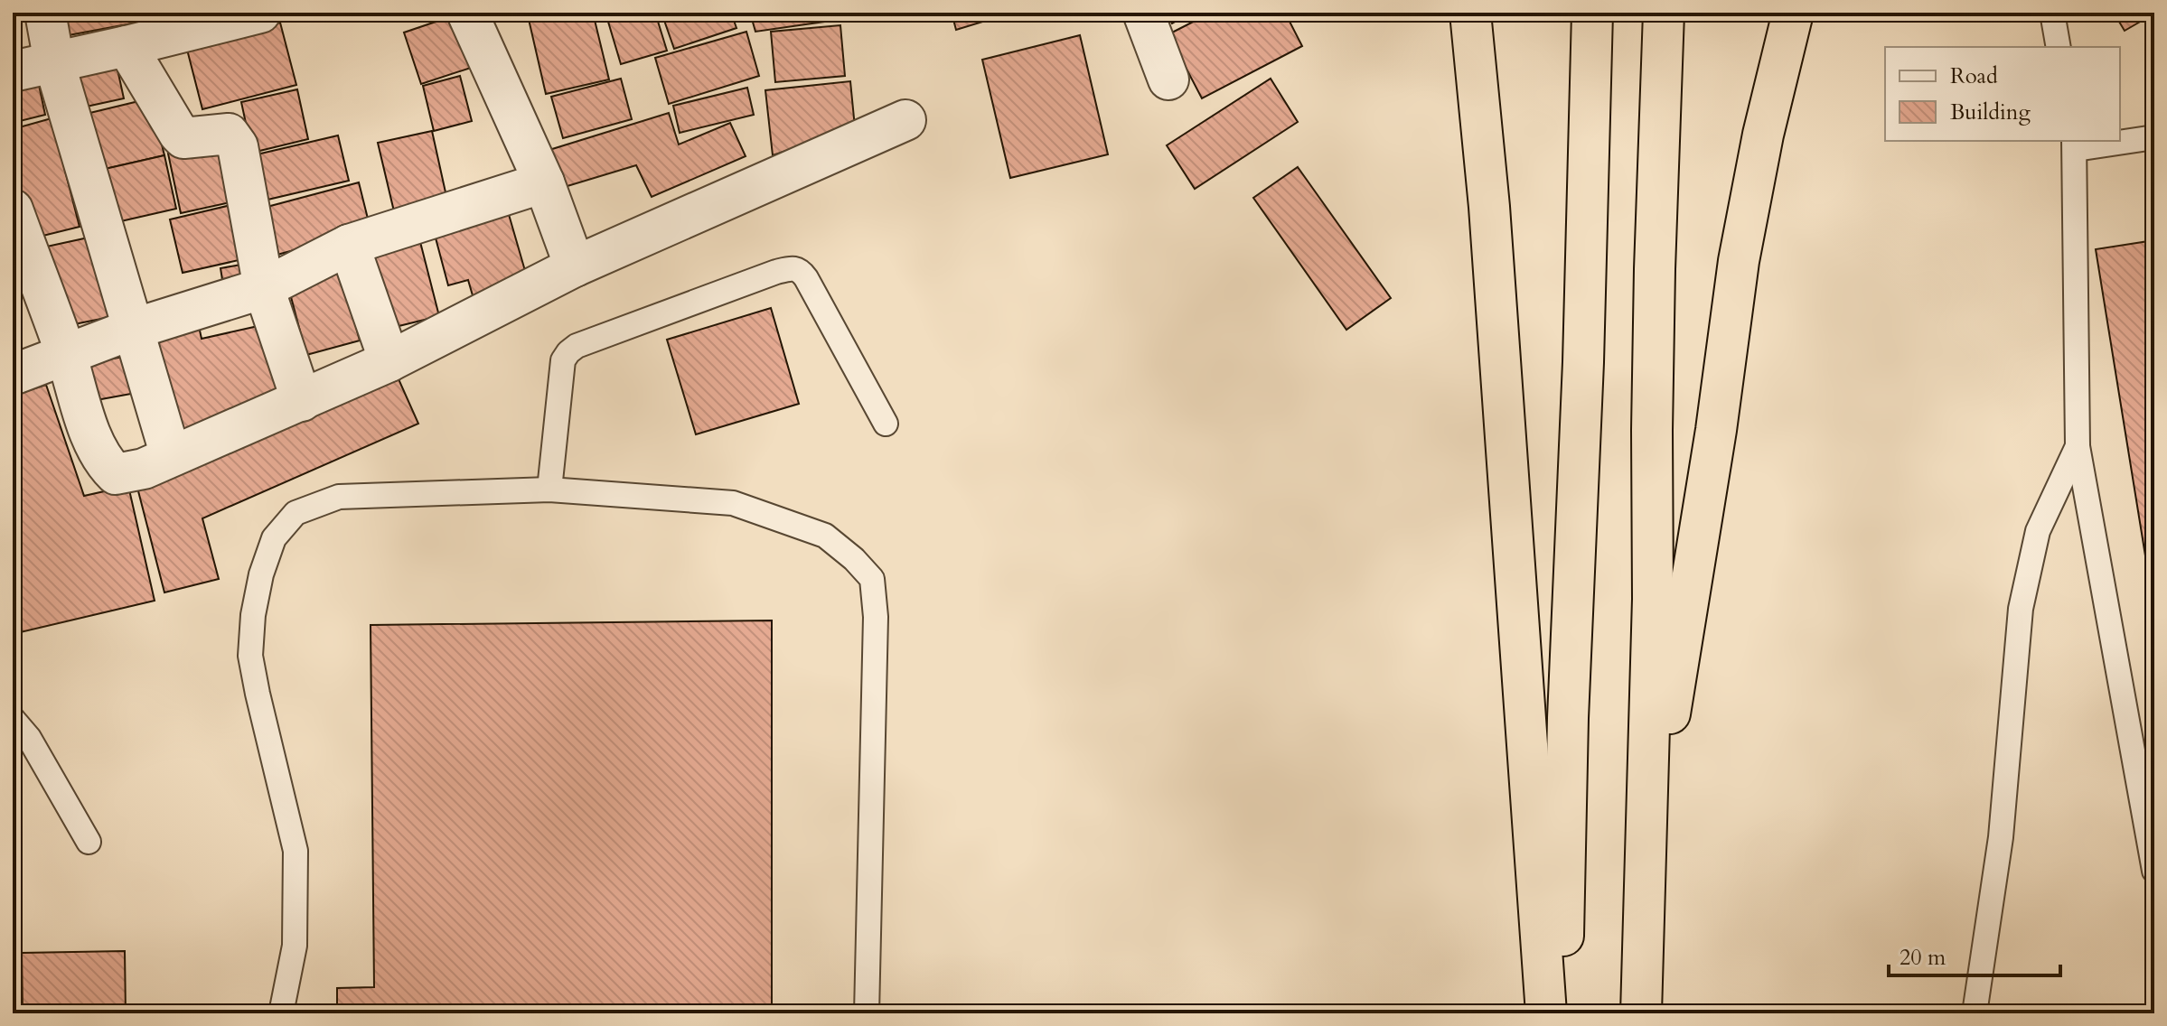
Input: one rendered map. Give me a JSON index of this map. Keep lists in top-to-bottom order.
{
  "legend": ["Road", "Building"],
  "scale_bar": "20 m"
}
